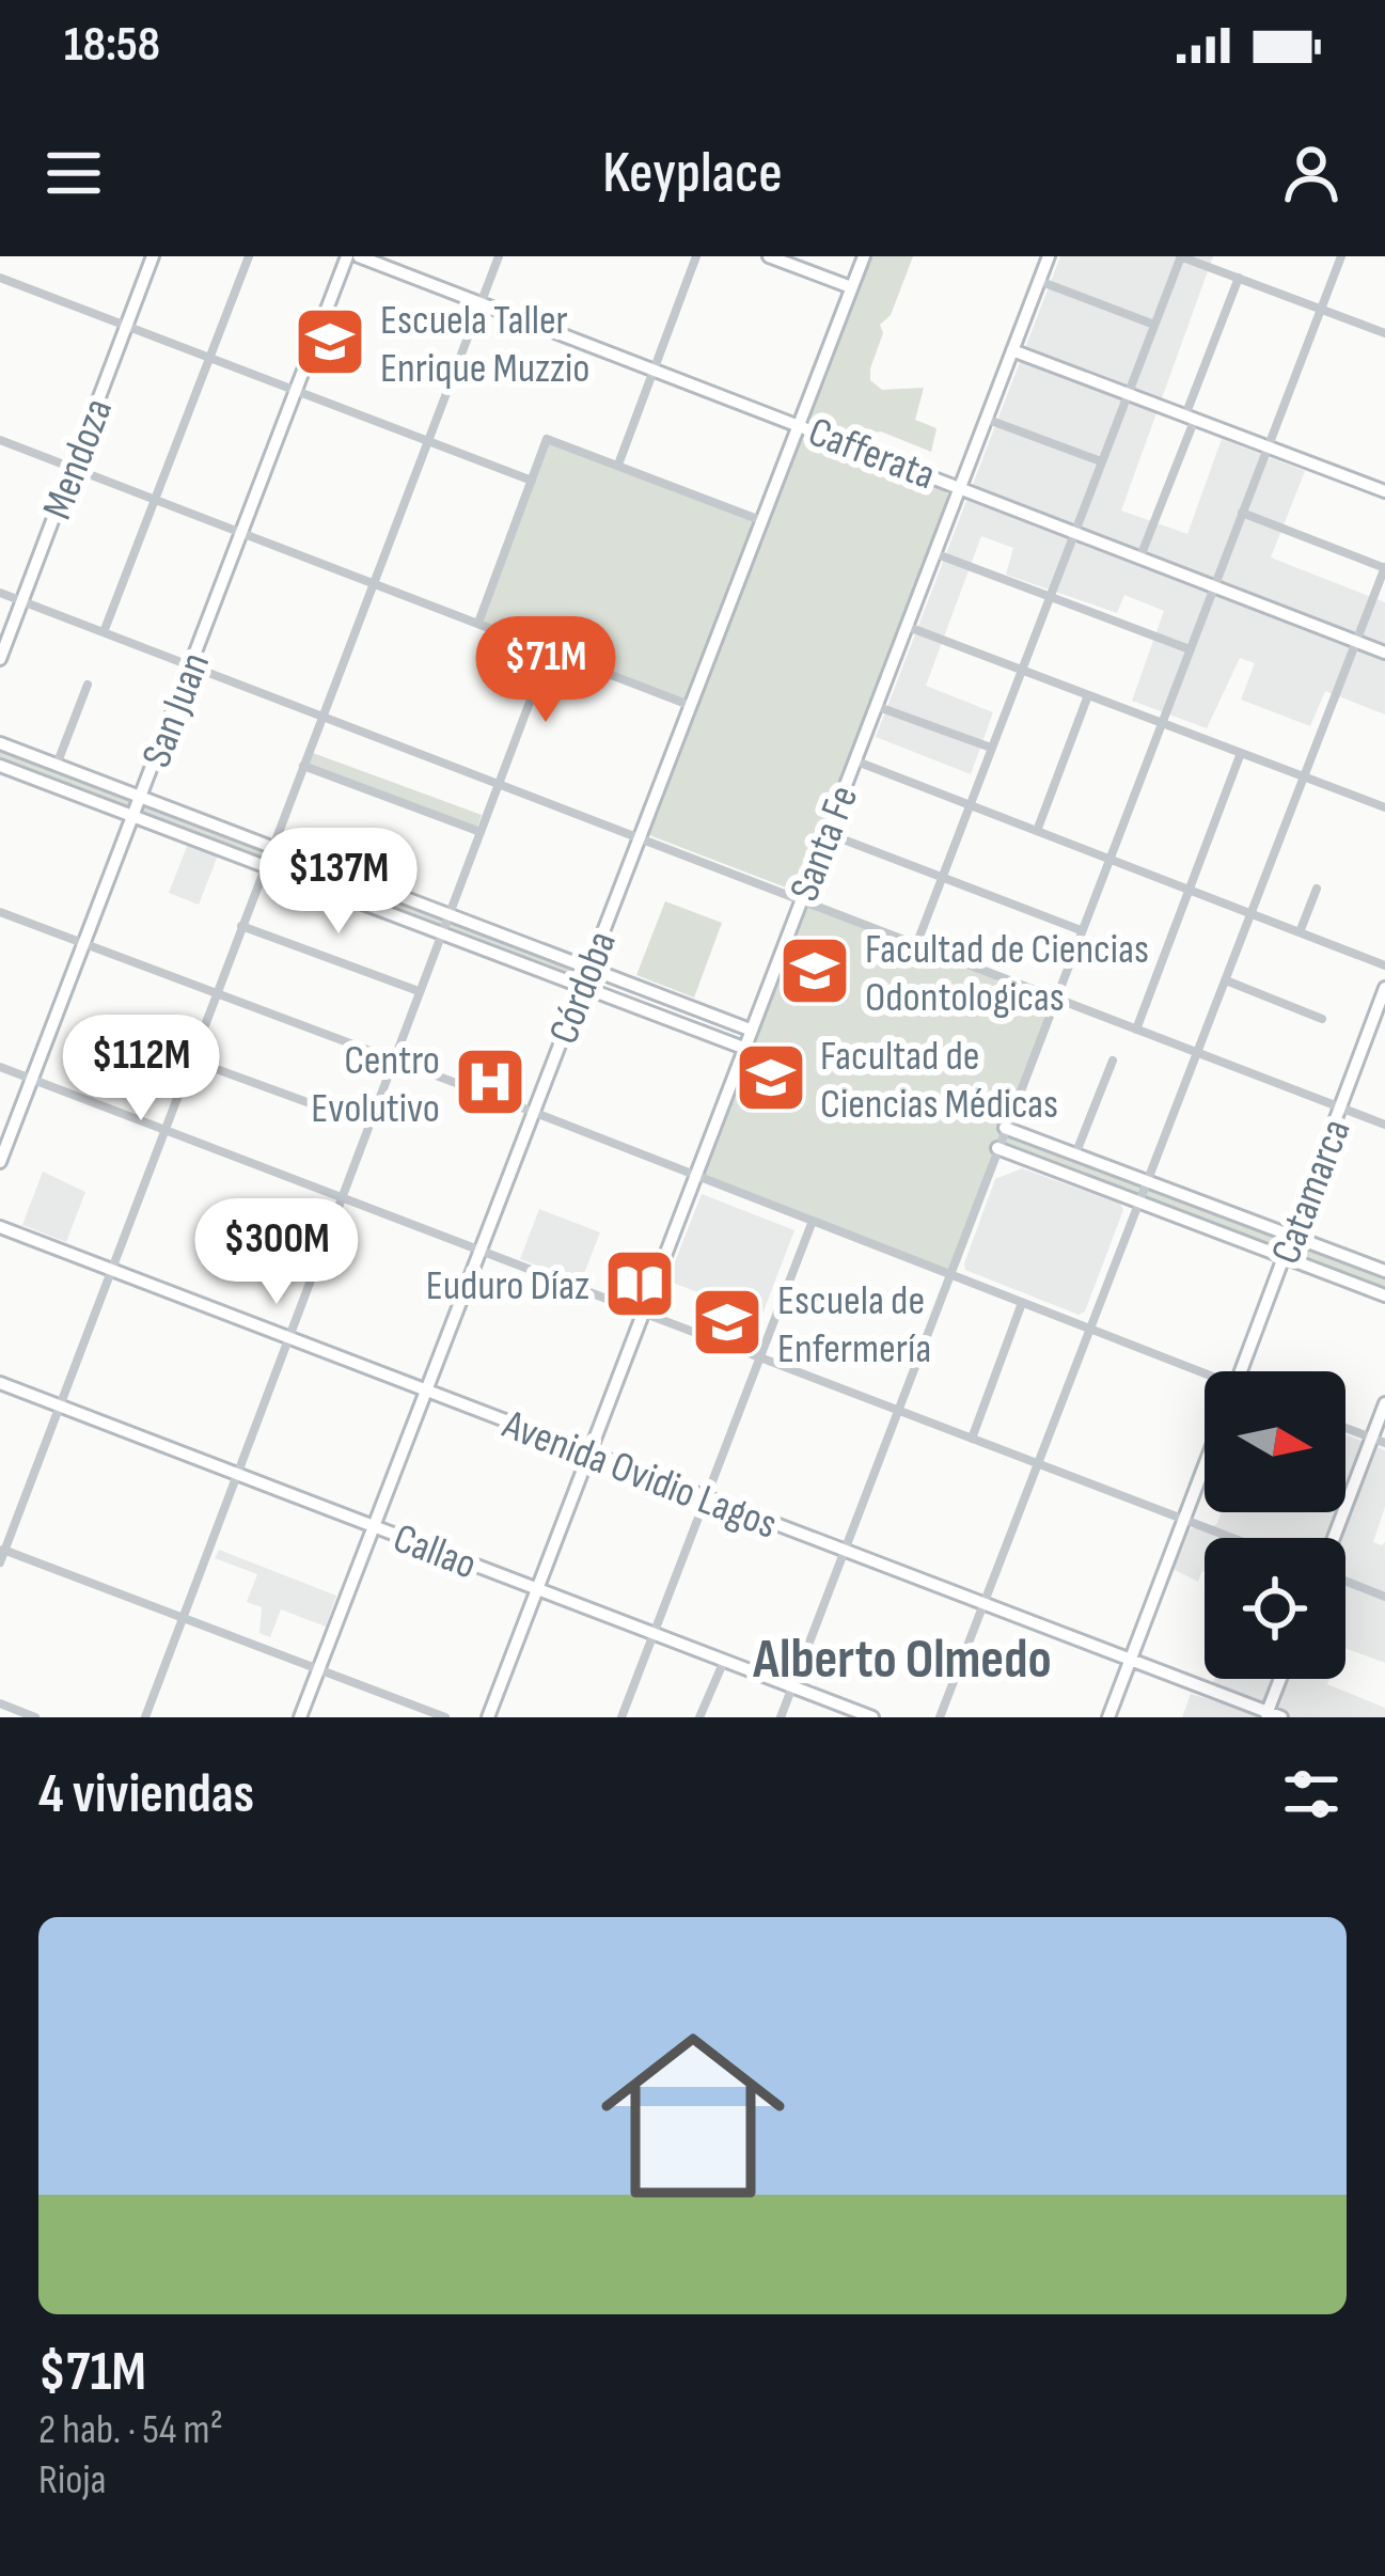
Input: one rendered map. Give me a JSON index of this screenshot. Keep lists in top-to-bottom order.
{
  "streets": {
    "main road": [
      "Cafferata",
      "Mendoza",
      "San Juan",
      "Santa Fe",
      "Córdoba",
      "Catamarca",
      "Avenida Ovidio Lagos",
      "Callao"
    ]
  },
  "crossings": [
    ["Cafferata", "Santa Fe"],
    ["Cafferata", "Córdoba"],
    ["Santa Fe", "Avenida Ovidio Lagos"],
    ["Santa Fe", "Callao"],
    ["Córdoba", "Avenida Ovidio Lagos"],
    ["Córdoba", "Callao"]
  ],
  "districts": ["Alberto Olmedo"],
  "places": {
    "school or university": [
      "Escuela Taller Enrique Muzzio",
      "Facultad de Ciencias Odontologicas",
      "Facultad de Ciencias Médicas",
      "Escuela de Enfermería"
    ],
    "hospital": ["Centro Evolutivo"],
    "library": ["Euduro Díaz"]
  },
  "north": "right",
  "page": {
    "status": "18:58",
    "header": "Keyplace",
    "price": [
      "$71M",
      "$137M",
      "$112M",
      "$300M"
    ],
    "heading": "4 viviendas",
    "list": [
      {
        "name": "$71M",
        "note": "2 hab. · 54 m² · Rioja"
      }
    ]
  }
}
